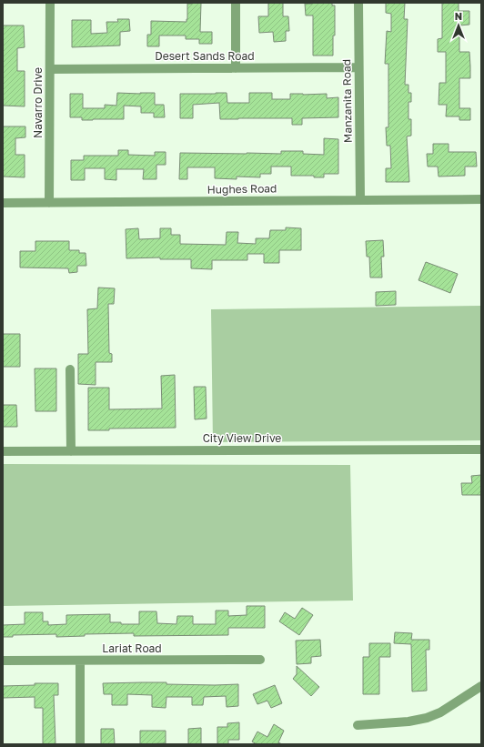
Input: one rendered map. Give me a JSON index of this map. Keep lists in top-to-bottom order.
{
  "streets": {
    "street": [
      "Desert Sands Road",
      "Manzanita Road",
      "Navarro Drive",
      "Hughes Road",
      "City View Drive",
      "Lariat Road"
    ]
  },
  "crossings": [
    ["Desert Sands Road", "Manzanita Road"],
    ["Desert Sands Road", "Navarro Drive"],
    ["Manzanita Road", "Hughes Road"],
    ["Navarro Drive", "Hughes Road"]
  ],
  "north": "top"
}
